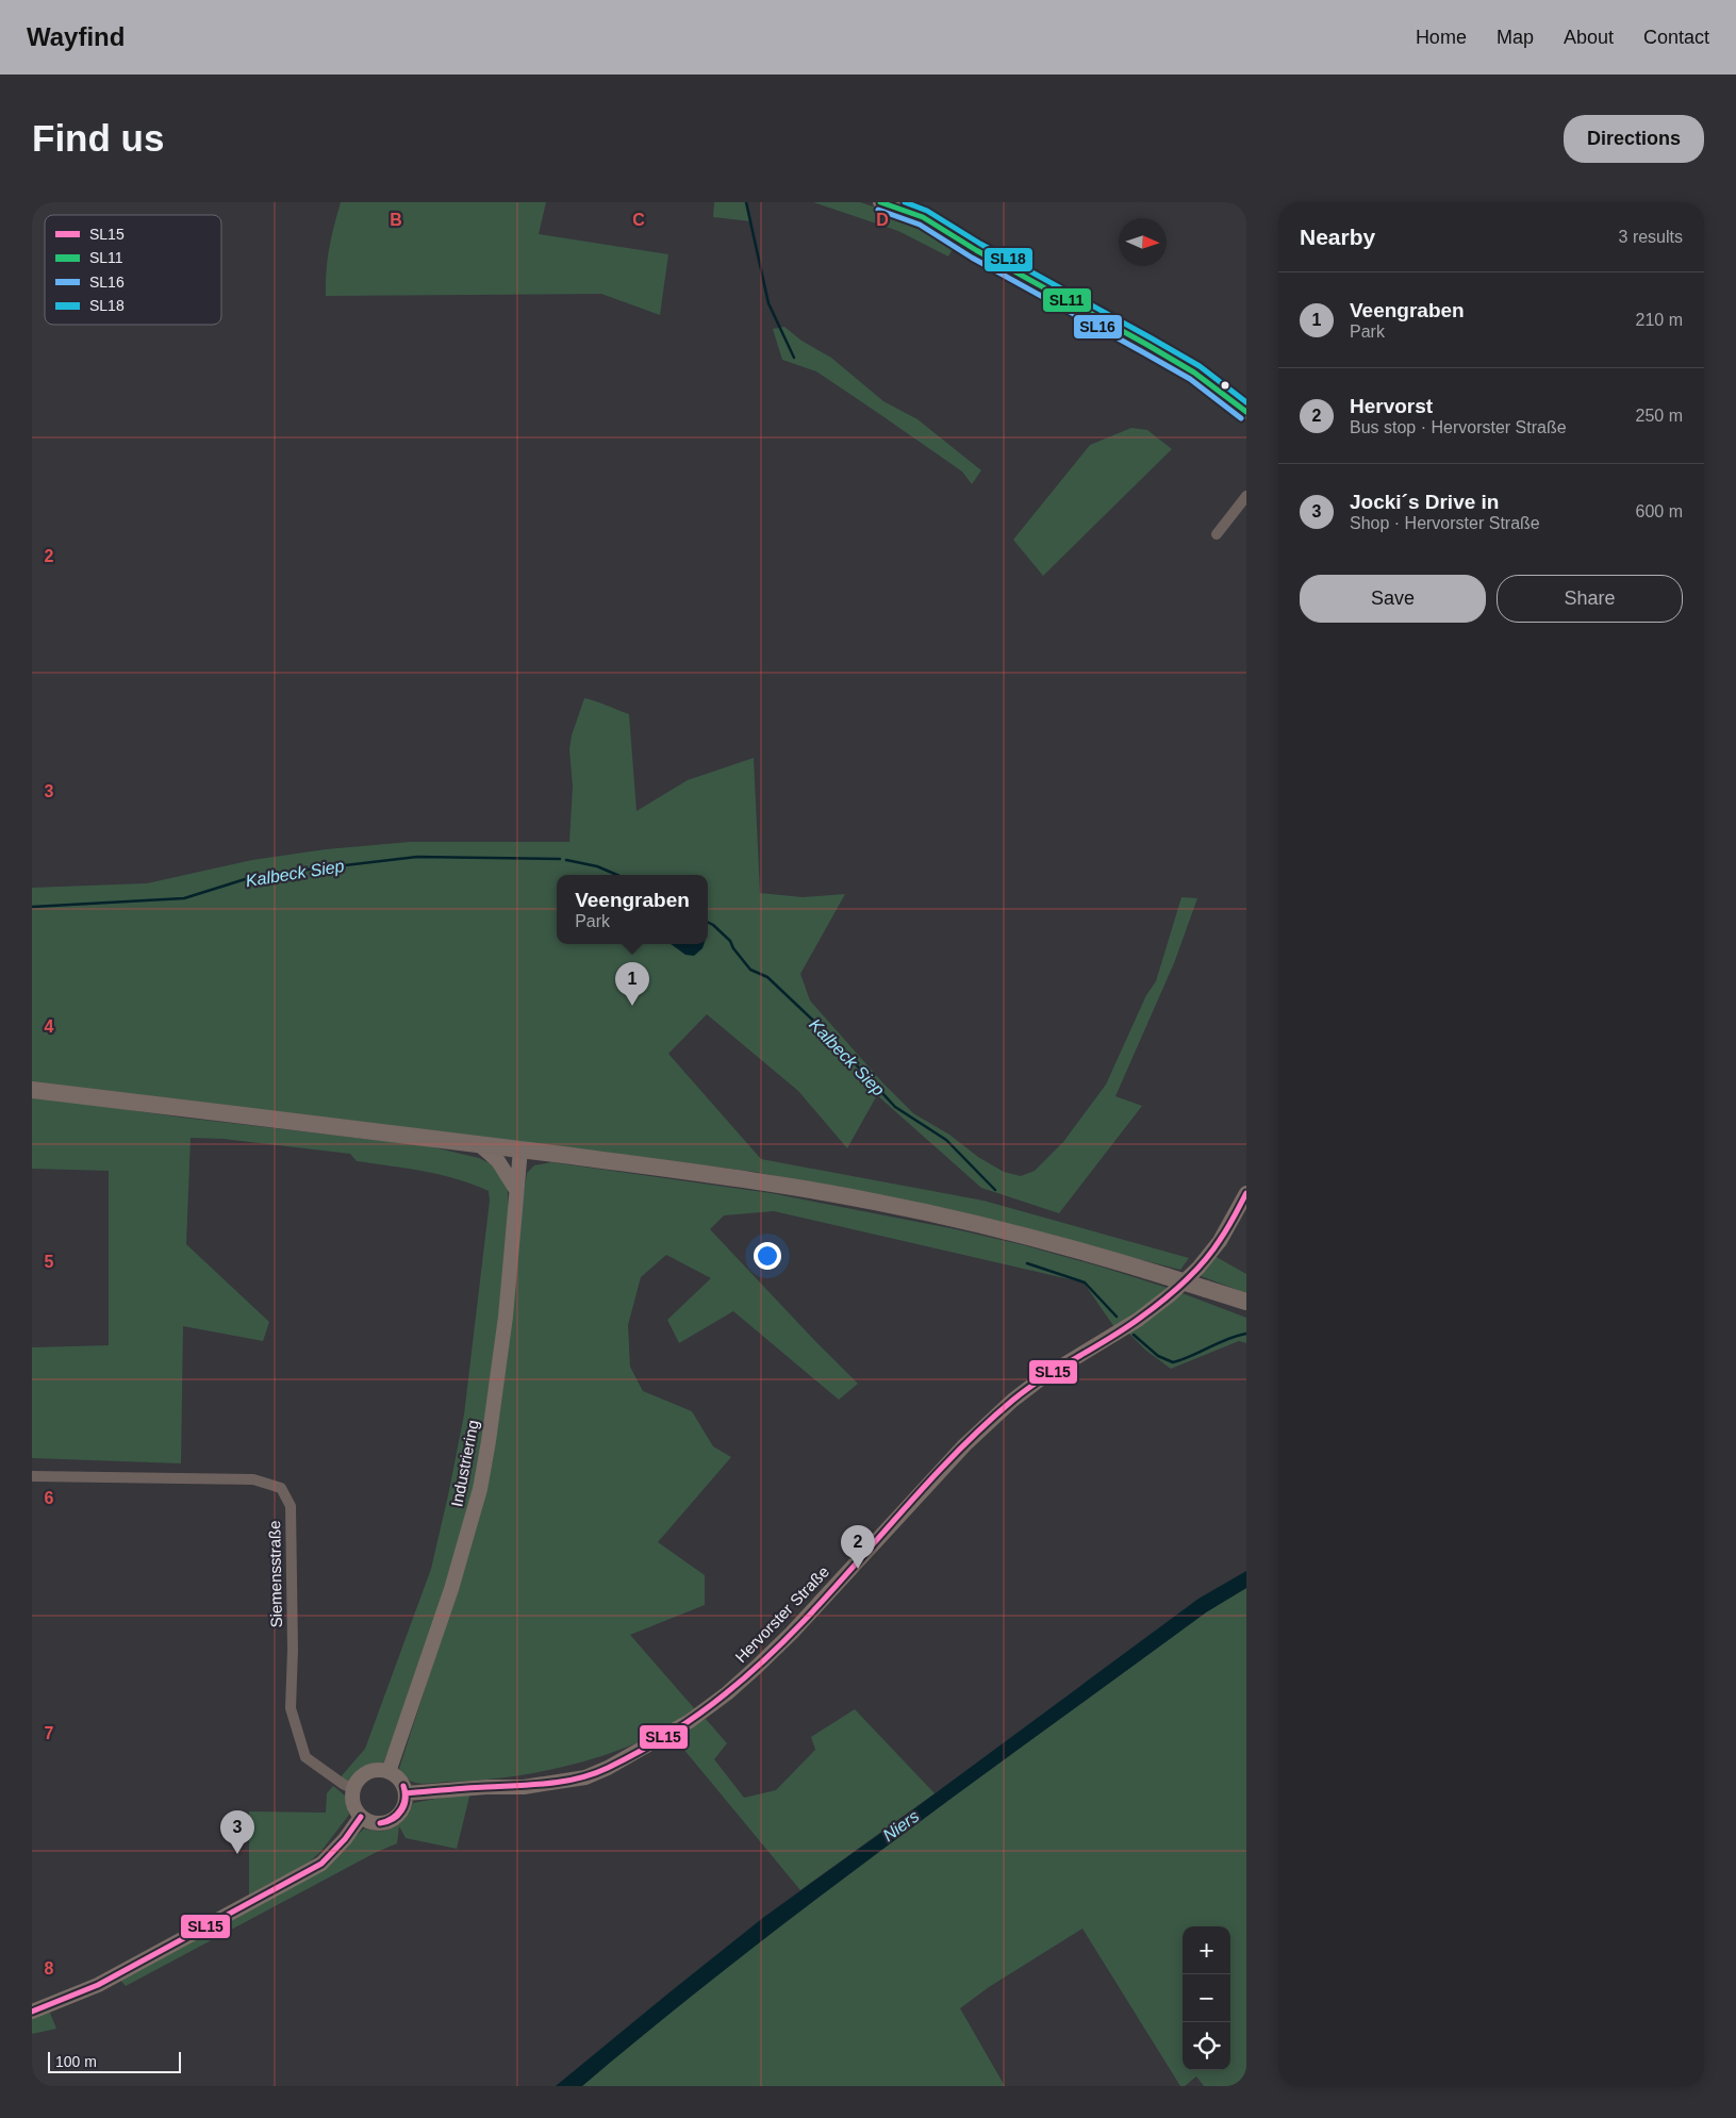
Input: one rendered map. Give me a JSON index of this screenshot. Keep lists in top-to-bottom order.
{
  "streets": {
    "street": ["Industriering", "Siemensstraße", "Hervorster Straße"]
  },
  "crossings": [
    ["Industriering", "Siemensstraße"],
    ["Industriering", "Hervorster Straße"],
    ["Siemensstraße", "Hervorster Straße"]
  ],
  "water": ["Kalbeck Siep", "Niers"],
  "lines": [
    "transit line SL11",
    "transit line SL18",
    "transit line SL16",
    "transit line SL15"
  ],
  "legend": [
    "SL15",
    "SL11",
    "SL16",
    "SL18"
  ],
  "scale_bar": "100 m",
  "north": "right",
  "page": {
    "header": "Wayfind",
    "nav": [
      "Home",
      "Map",
      "About",
      "Contact"
    ],
    "buttons": [
      "Directions",
      ["Save", "Share"]
    ],
    "title": "Find us",
    "heading": ["Nearby", "3 results"],
    "list": [
      {
        "mark": "1",
        "name": "Veengraben",
        "note": "Park",
        "value": "210 m"
      },
      {
        "mark": "2",
        "name": "Hervorst",
        "note": "Bus stop · Hervorster Straße",
        "value": "250 m"
      },
      {
        "mark": "3",
        "name": "Jocki´s Drive in",
        "note": "Shop · Hervorster Straße",
        "value": "600 m"
      }
    ],
    "popup": ["Veengraben", "Park"],
    "pins": ["1", "2", "3"],
    "map_buttons": ["+", "−"],
    "scale": "100 m"
  },
  "grid": {
    "columns": ["B", "C", "D"],
    "rows": [
      "2",
      "3",
      "4",
      "5",
      "6",
      "7",
      "8"
    ]
  }
}
